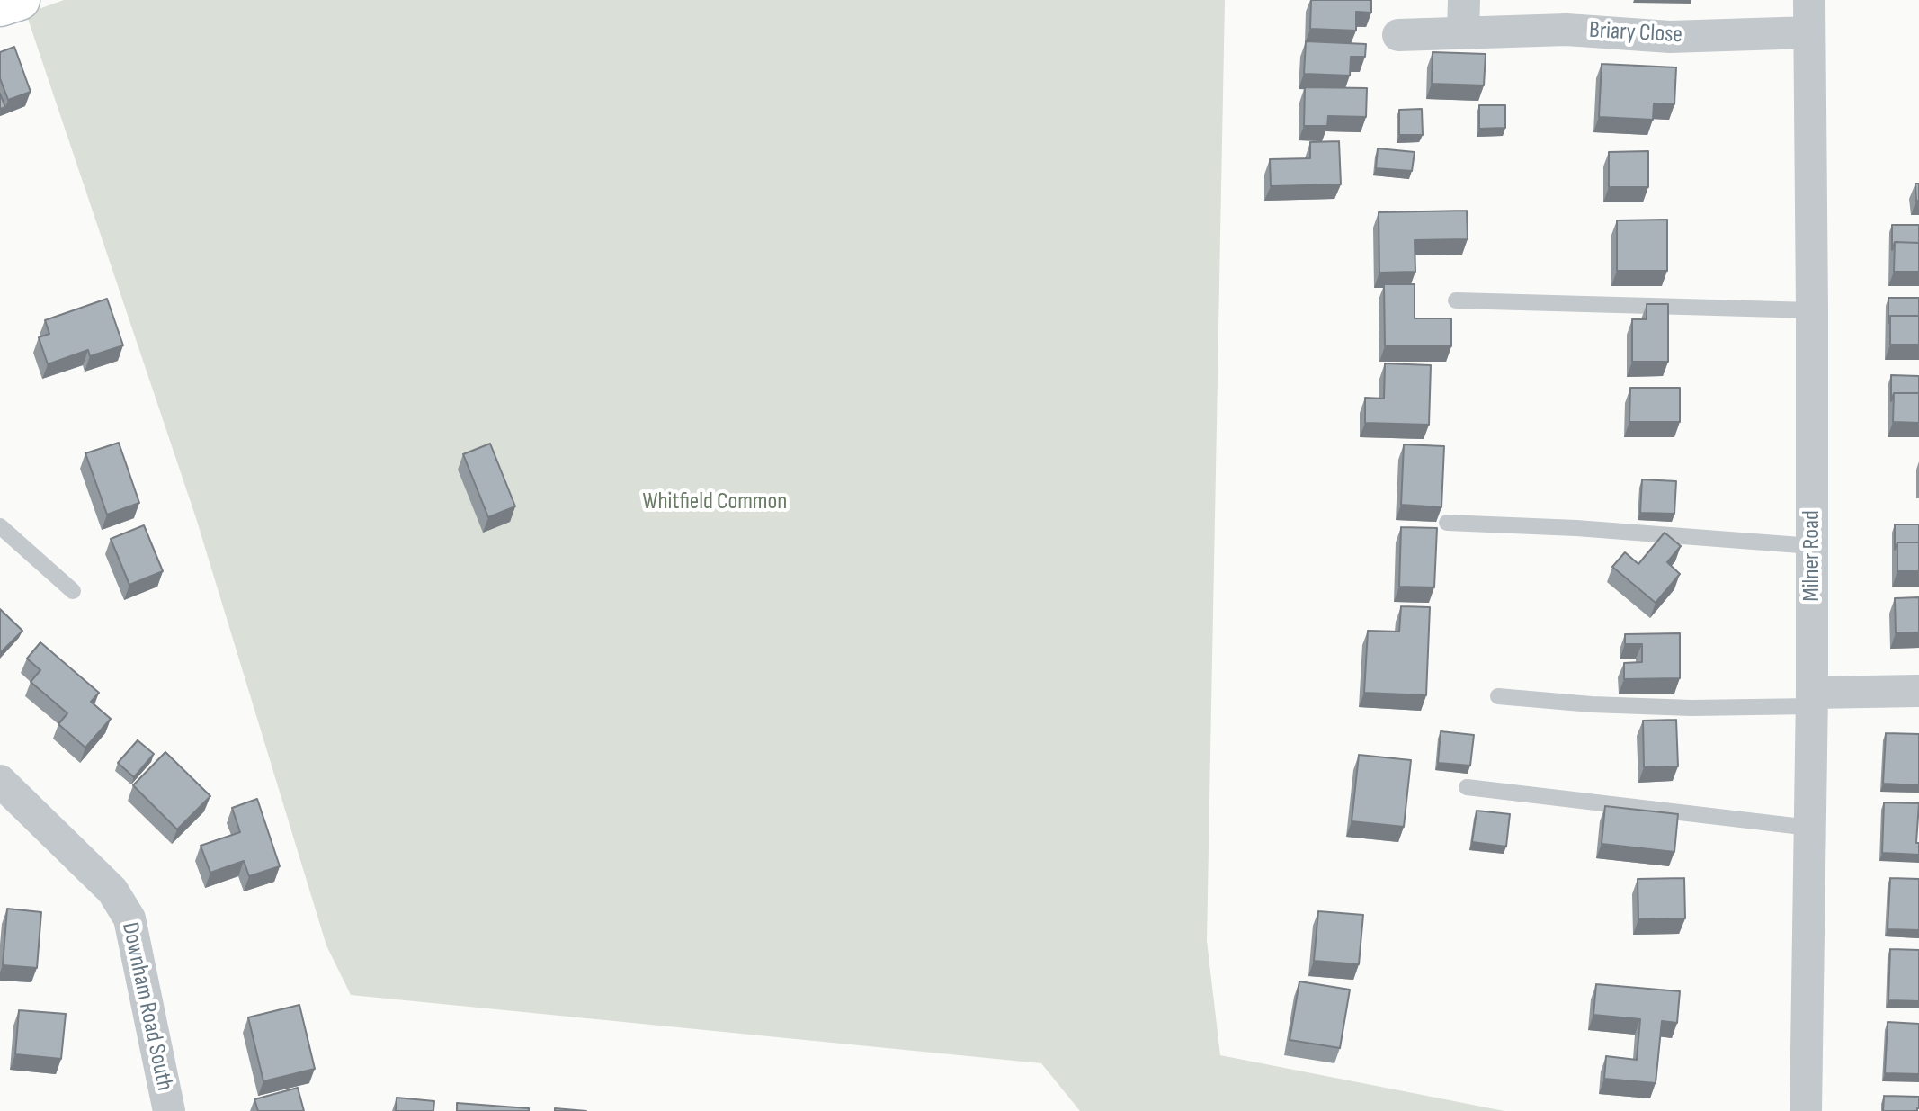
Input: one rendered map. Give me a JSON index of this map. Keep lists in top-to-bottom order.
{
  "streets": {
    "street": ["Briary Close", "Milner Road", "Downham Road South"]
  },
  "crossings": [
    ["Briary Close", "Milner Road"]
  ],
  "parks": ["Whitfield Common"]
}
